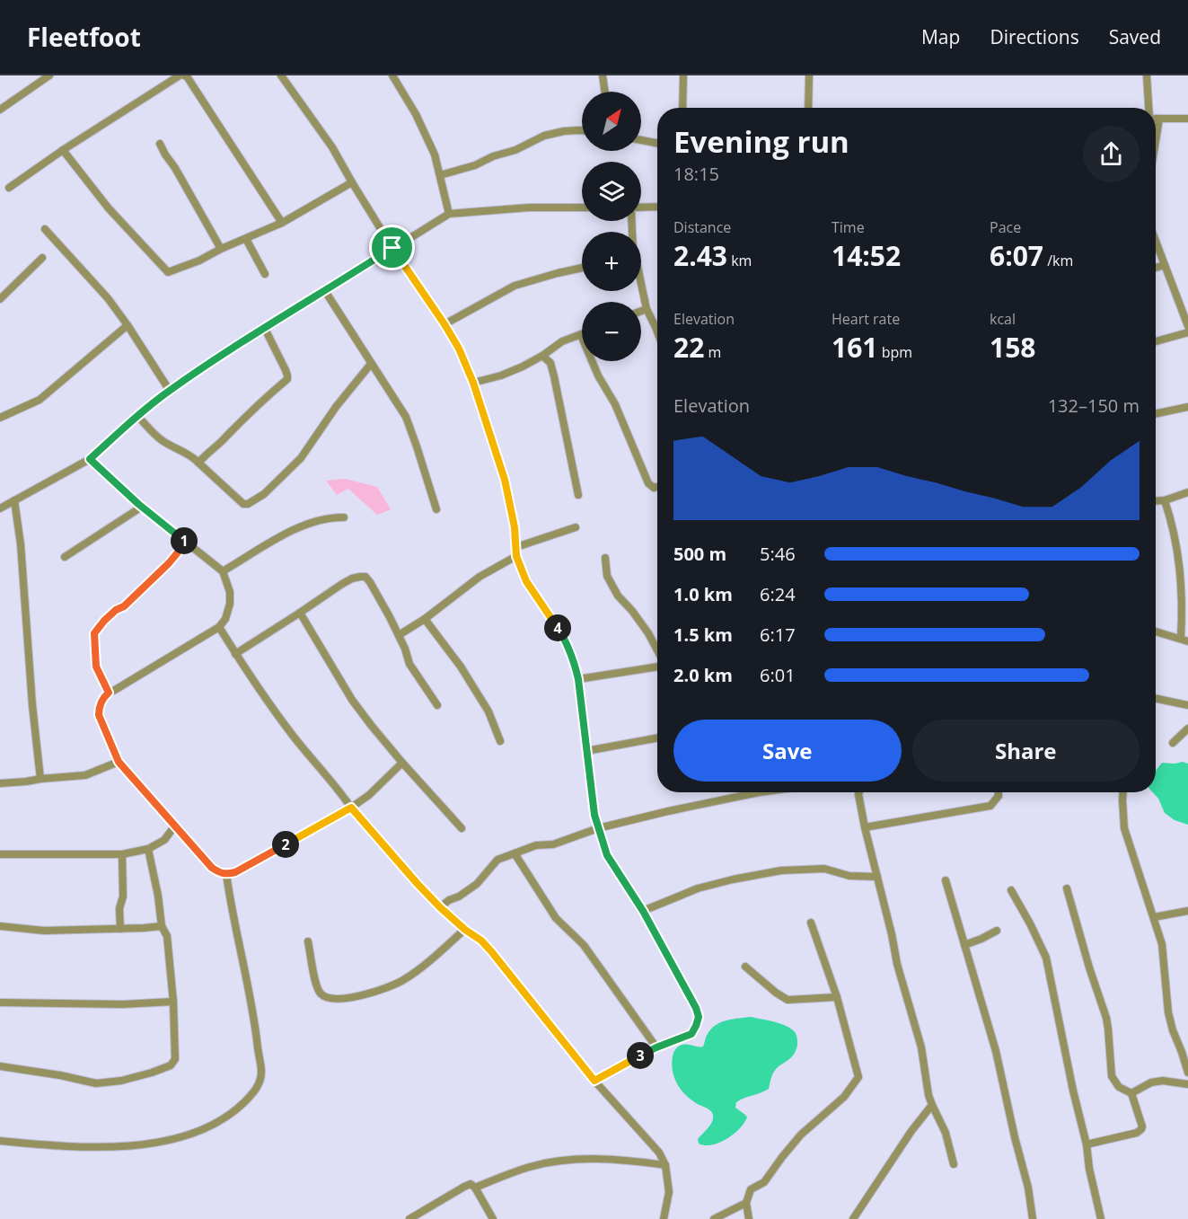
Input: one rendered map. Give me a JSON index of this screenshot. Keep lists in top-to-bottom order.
{
  "north": "top right",
  "page": {
    "header": "Fleetfoot",
    "nav": ["Map", "Directions", "Saved"],
    "map_buttons": ["+", "−"],
    "heading": ["Evening run", "18:15"],
    "stats": [
      ["Distance", "2.43 km"],
      ["Time", "14:52"],
      ["Pace", "6:07 /km"],
      ["Elevation", "22 m"],
      ["Heart rate", "161 bpm"],
      ["kcal", "158"]
    ],
    "chart": ["Elevation", "132–150 m"],
    "pins": [
      "1",
      "4",
      "2",
      "3"
    ],
    "list": [
      {
        "name": "500 m",
        "note": "5:46"
      },
      {
        "name": "1.0 km",
        "note": "6:24"
      },
      {
        "name": "1.5 km",
        "note": "6:17"
      },
      {
        "name": "2.0 km",
        "note": "6:01"
      }
    ],
    "buttons": ["Save", "Share"]
  }
}
